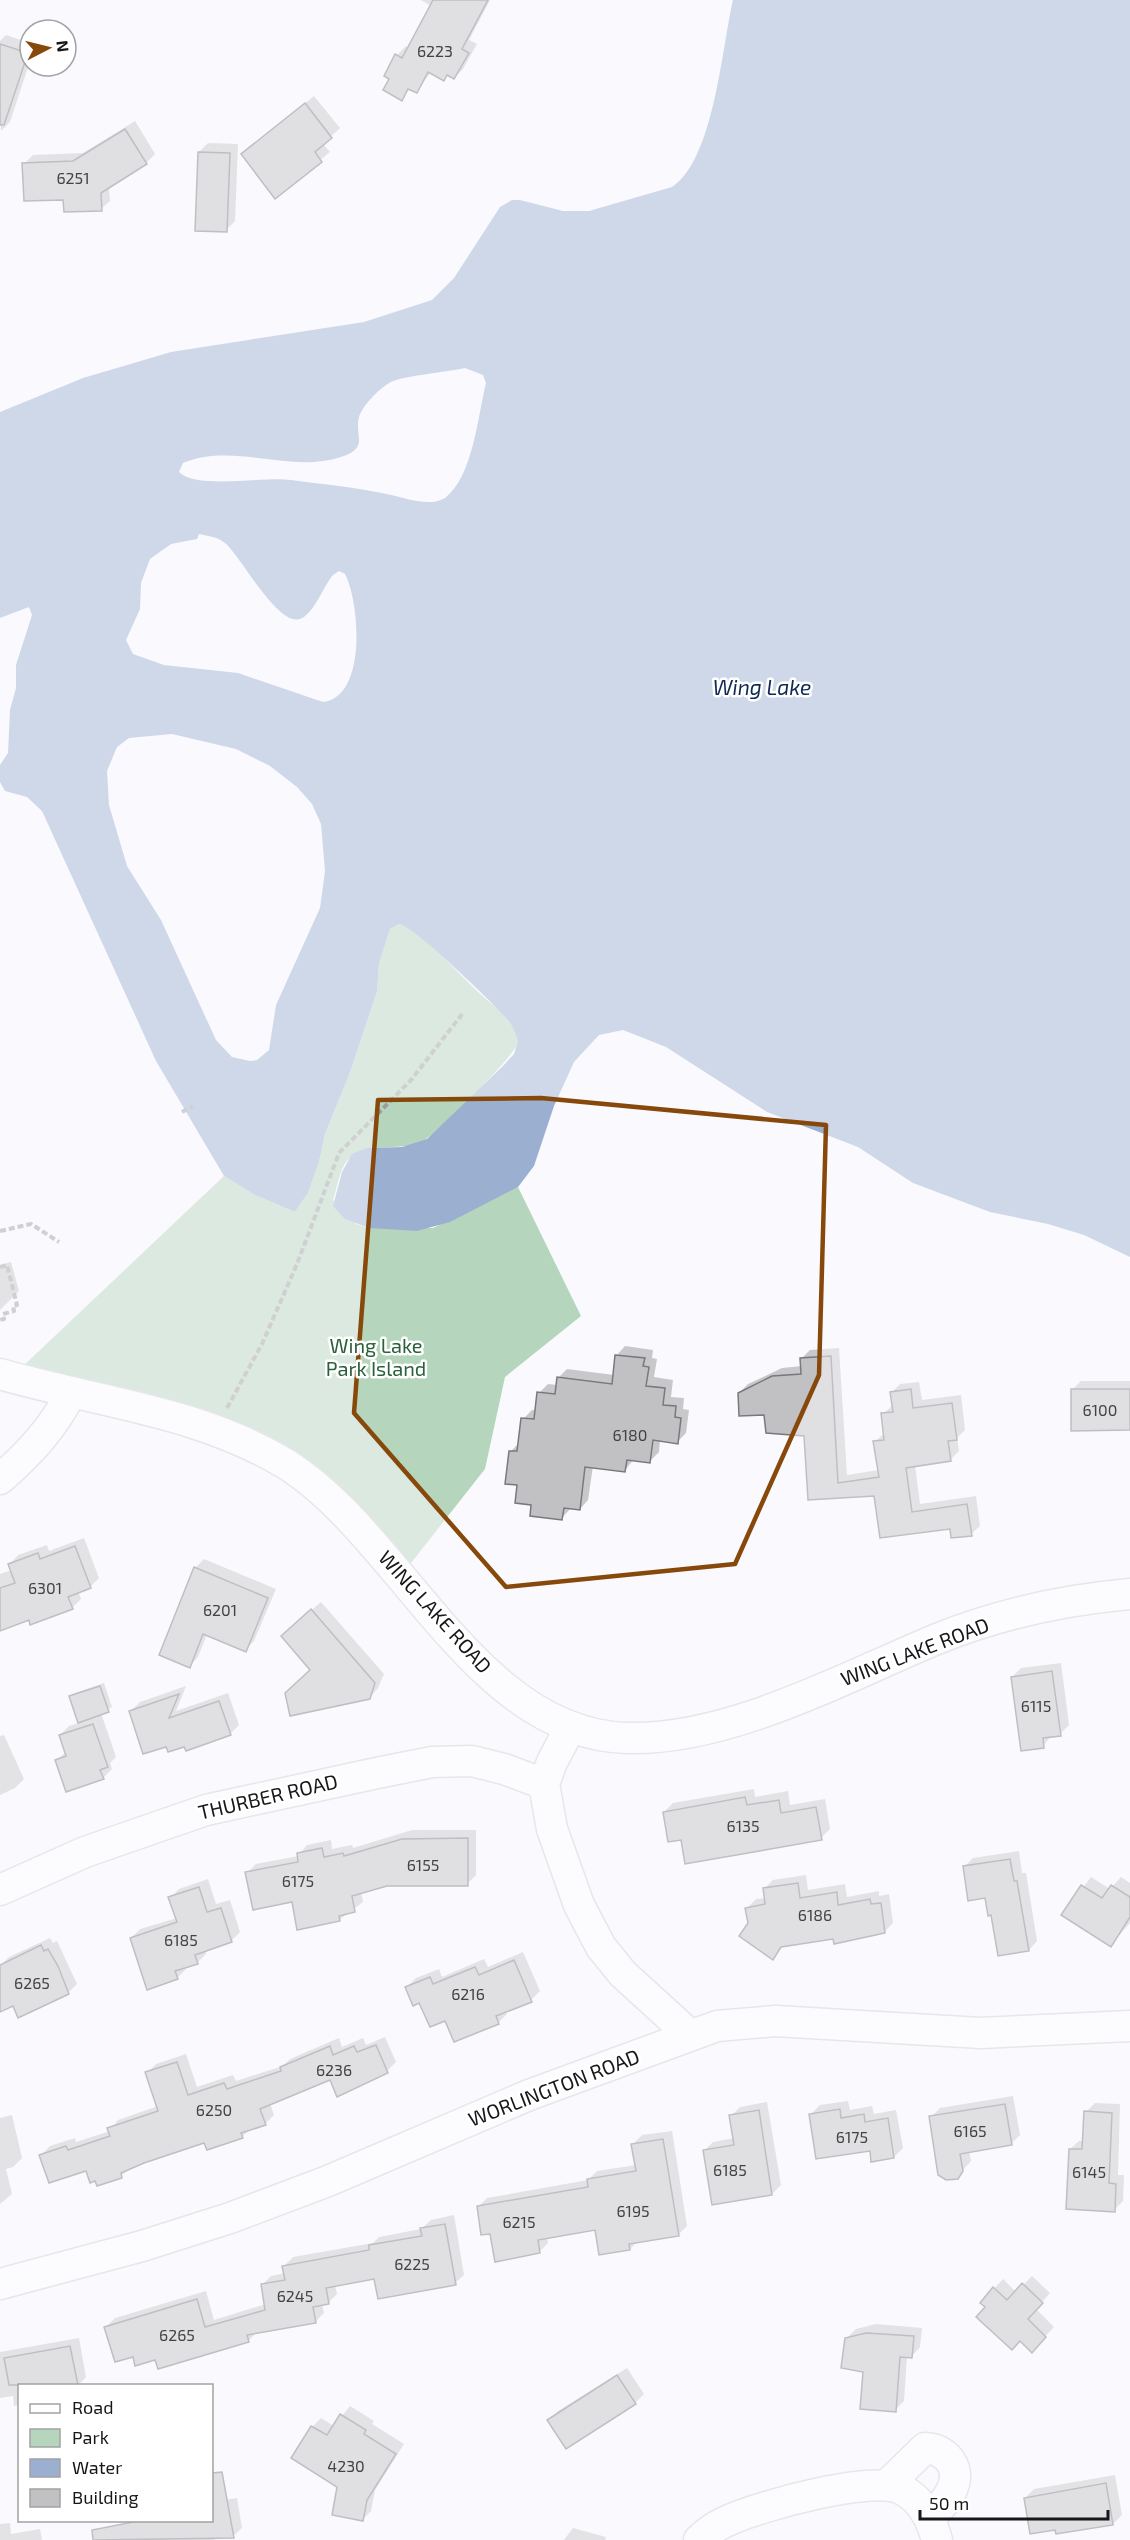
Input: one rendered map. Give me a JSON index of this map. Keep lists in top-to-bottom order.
{
  "streets": {
    "street": ["WING LAKE ROAD", "THURBER ROAD", "WORLINGTON ROAD"]
  },
  "water": ["Wing Lake"],
  "parks": ["Wing Lake Park Island"],
  "house_numbers": [
    "6223",
    "6251",
    "6100",
    "6180",
    "6301",
    "6201",
    "6115",
    "6135",
    "6155",
    "6175",
    "6186",
    "6185",
    "6265",
    "6216",
    "6236",
    "6250",
    "6165",
    "6175",
    "6185",
    "6145",
    "6195",
    "6215",
    "6225",
    "6245",
    "6265",
    "4230"
  ],
  "legend": [
    "Road",
    "Park",
    "Water",
    "Building"
  ],
  "scale_bar": "50 m",
  "north": "right"
}
